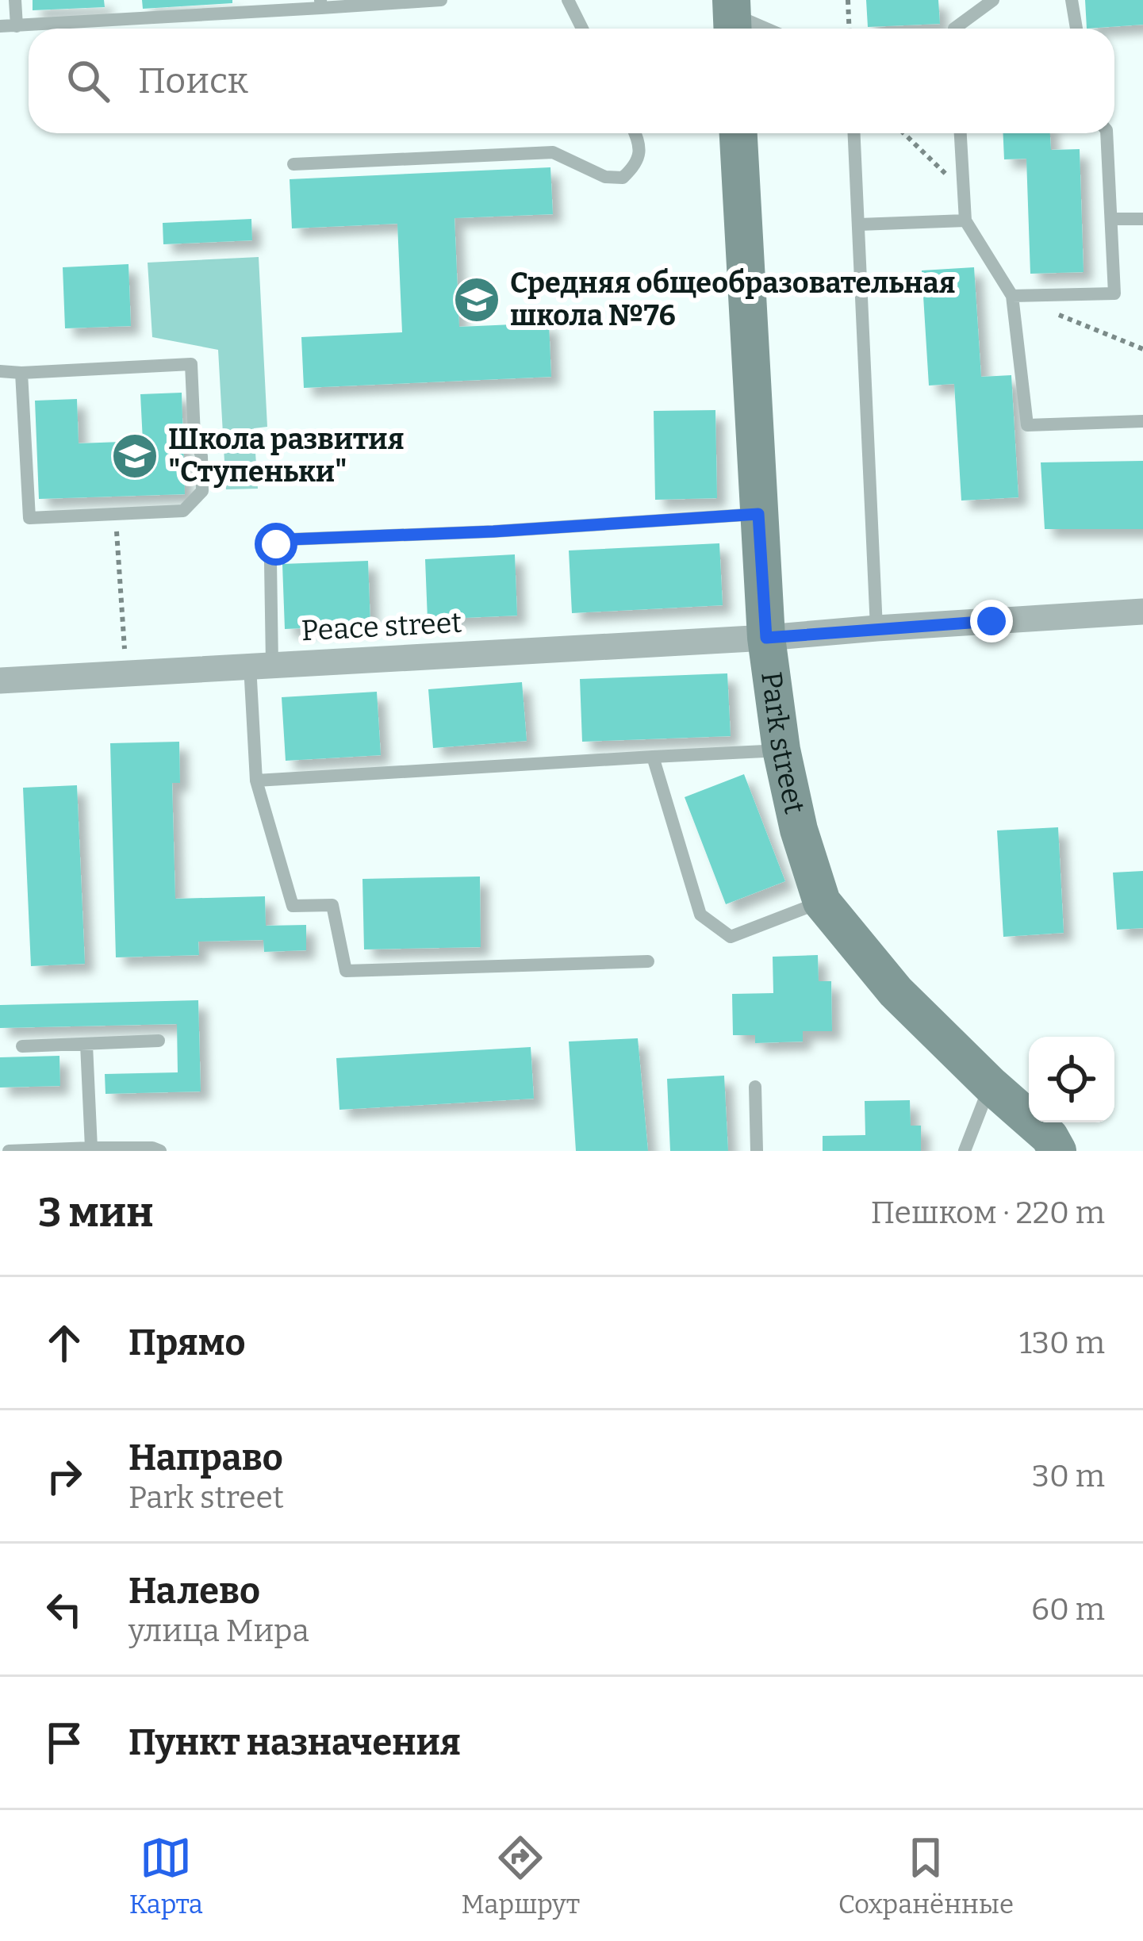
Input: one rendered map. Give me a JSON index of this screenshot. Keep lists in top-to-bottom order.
{
  "streets": {
    "street": ["Peace street", "Park street"]
  },
  "crossings": [
    ["Peace street", "Park street"]
  ],
  "places": {
    "school or university": ["Средняя общеобразовательная школа №76", "Школа развития \"Ступеньки\""]
  },
  "page": {
    "search": "Поиск",
    "heading": ["3 мин", "Пешком · 220 m"],
    "list": [
      ["Прямо", "130 m"],
      ["Направо", "Park street", "30 m"],
      ["Налево", "улица Мира", "60 m"],
      "Пункт назначения"
    ],
    "nav": ["Карта", "Маршрут", "Сохранённые"]
  }
}
